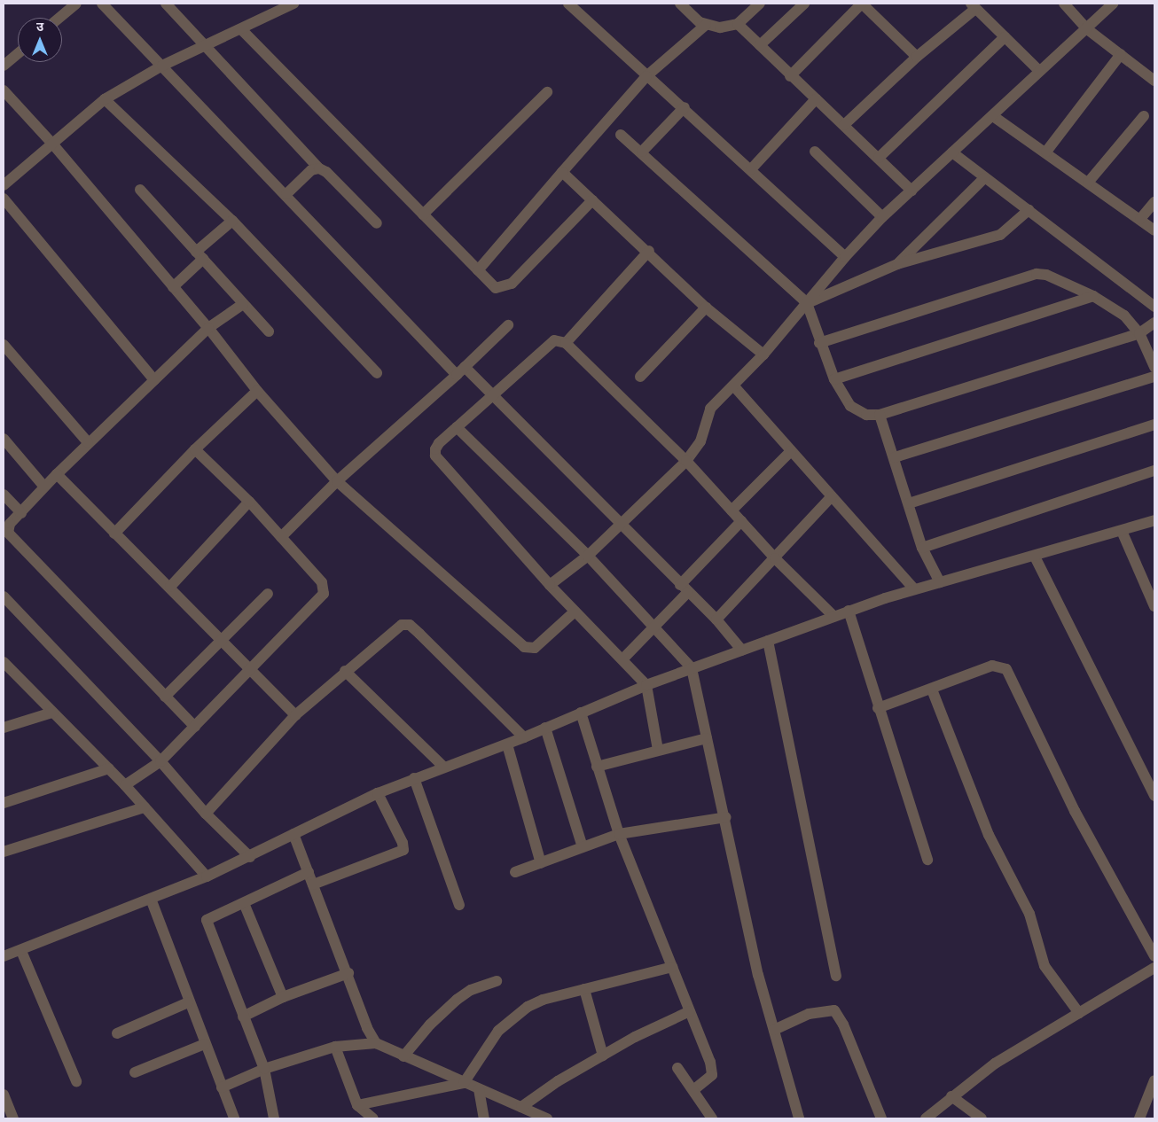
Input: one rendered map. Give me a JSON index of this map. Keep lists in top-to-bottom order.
{
  "north": "top"
}
